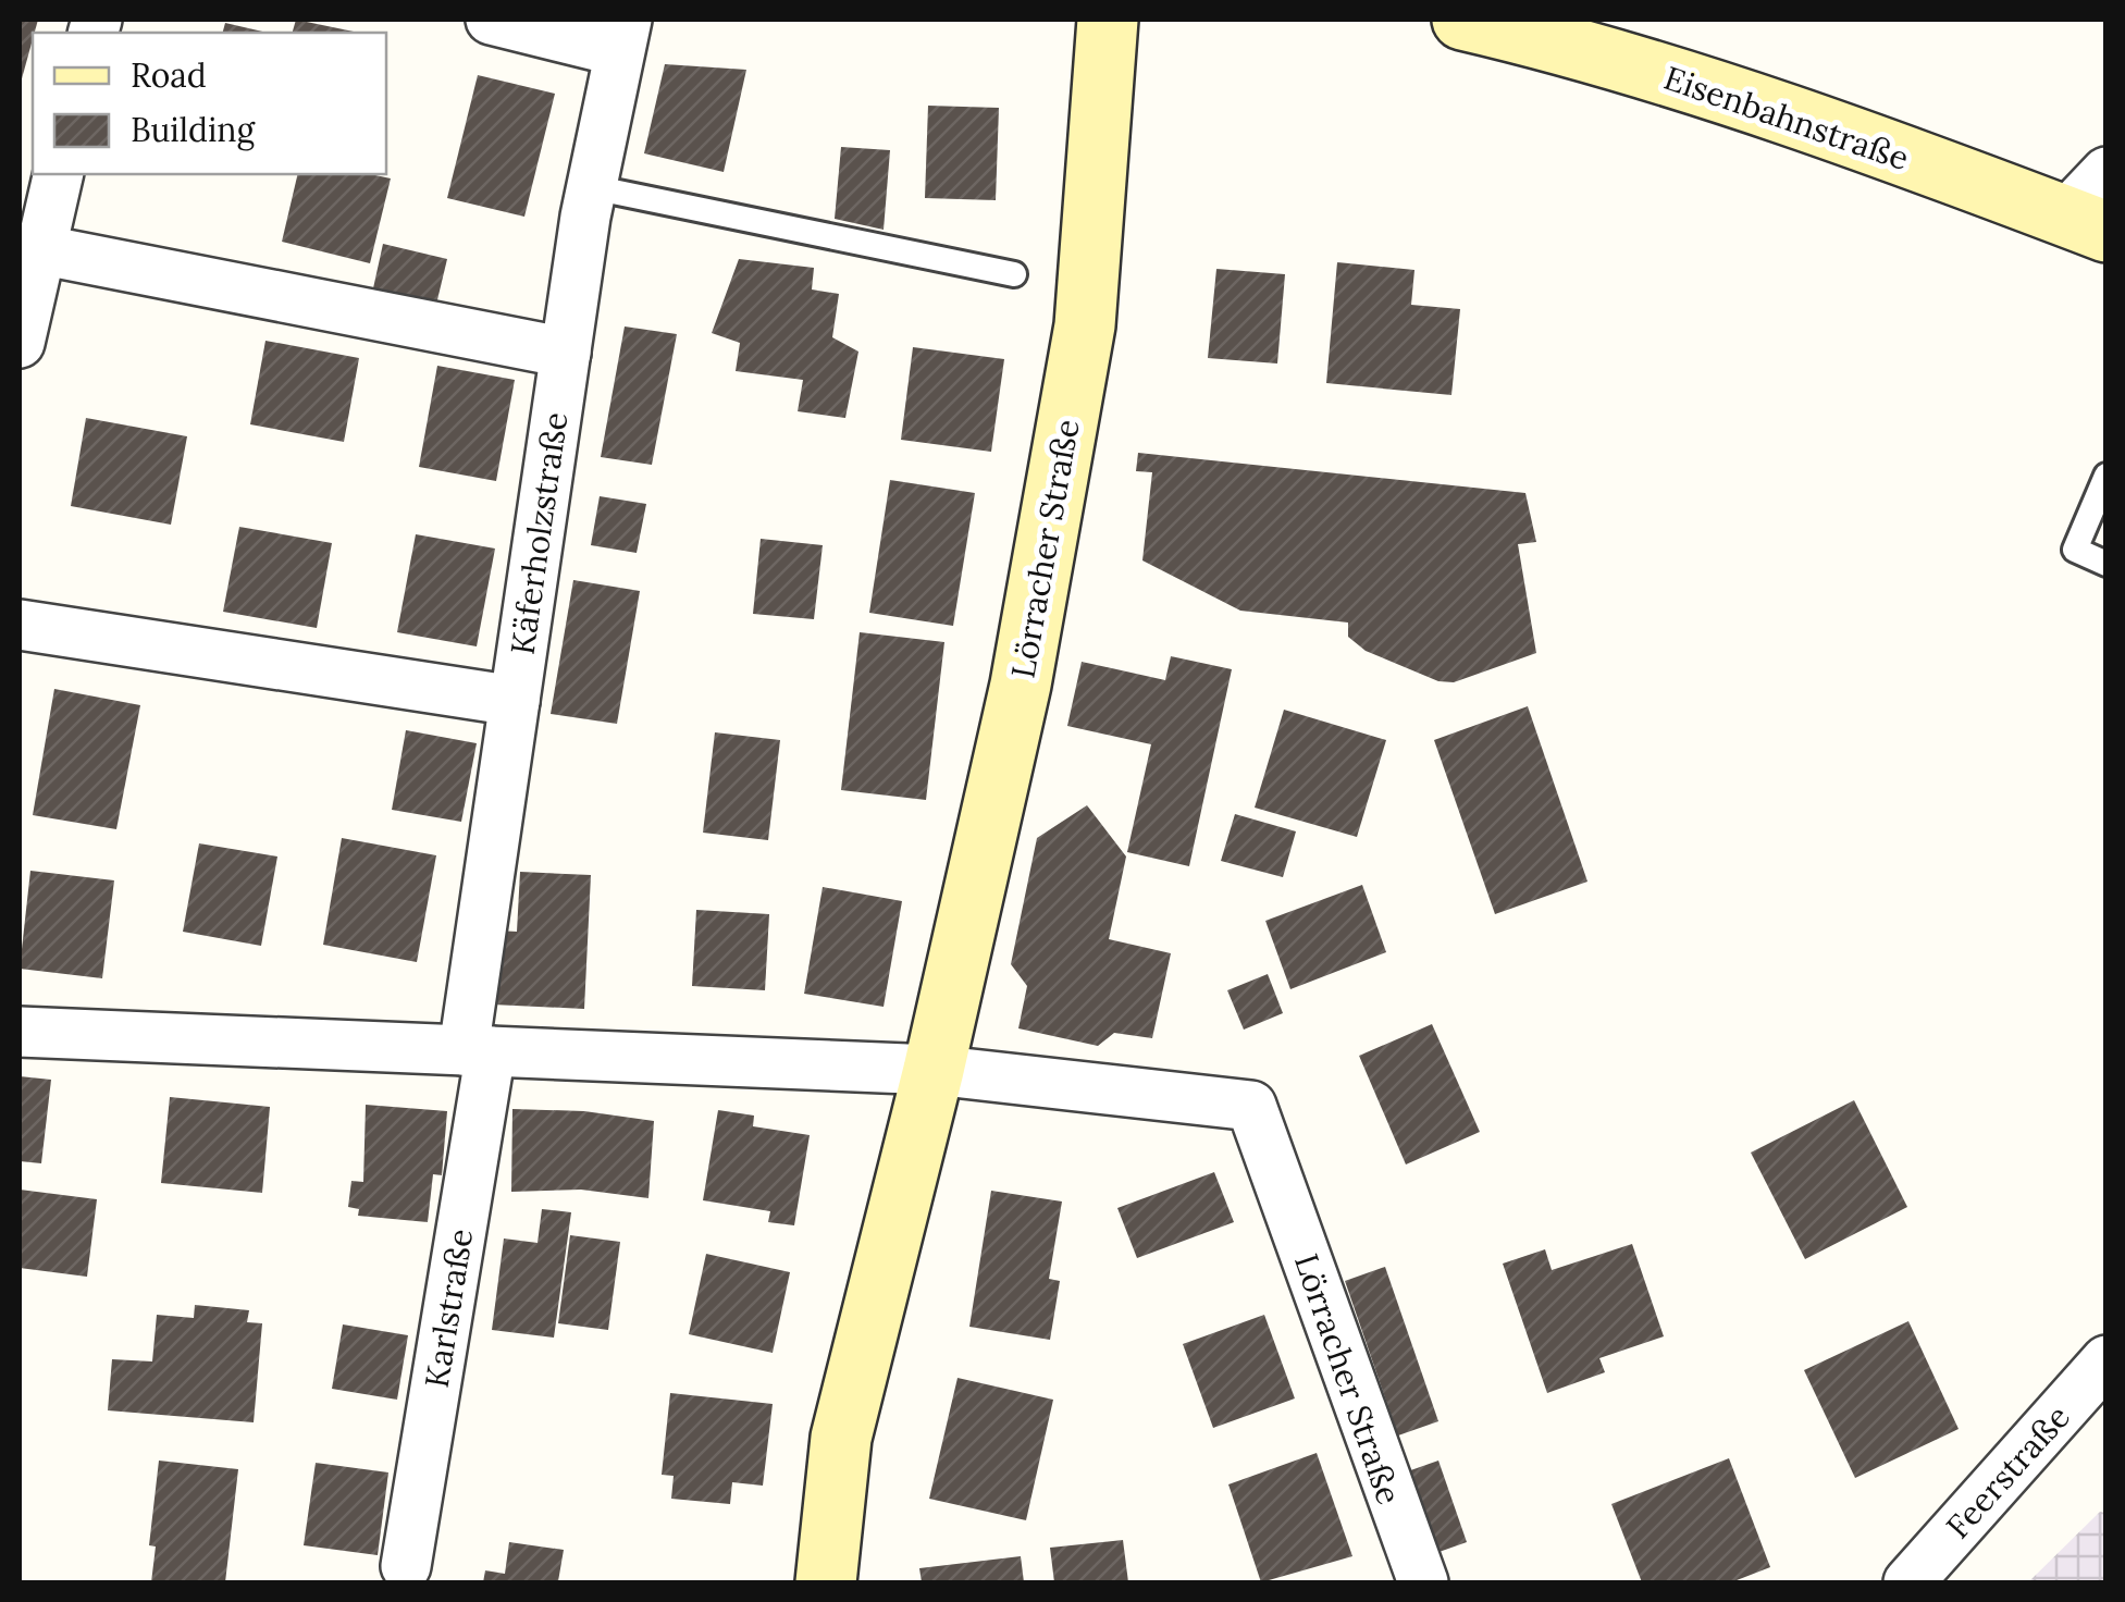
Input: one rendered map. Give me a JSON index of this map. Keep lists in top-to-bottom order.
{
  "streets": {
    "main road": ["Eisenbahnstraße", "Lörracher Straße"],
    "street": ["Käferholzstraße", "Karlstraße", "Feerstraße"]
  },
  "crossings": [
    ["Käferholzstraße", "Karlstraße"]
  ],
  "legend": ["Road", "Building"]
}
